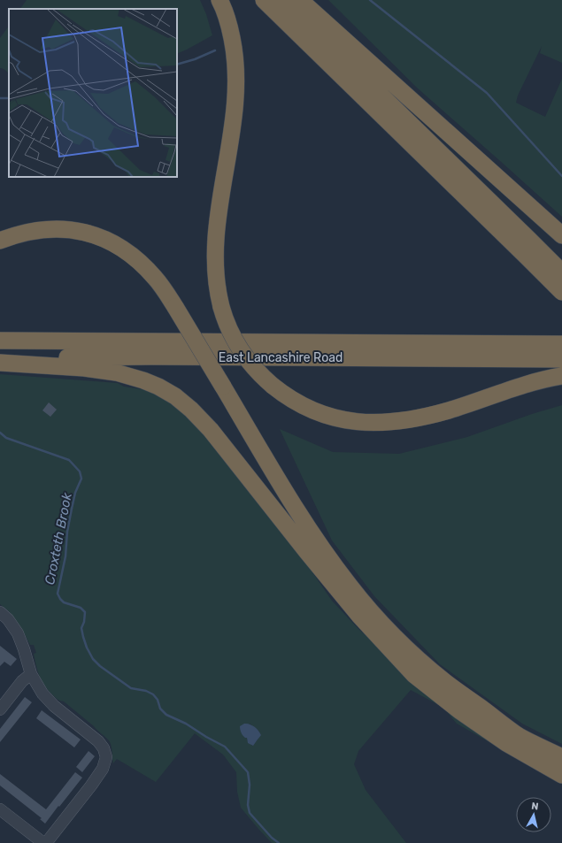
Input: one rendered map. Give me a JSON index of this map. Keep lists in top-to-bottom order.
{
  "streets": {
    "highway": ["East Lancashire Road"]
  },
  "water": ["Croxteth Brook"],
  "north": "top"
}
